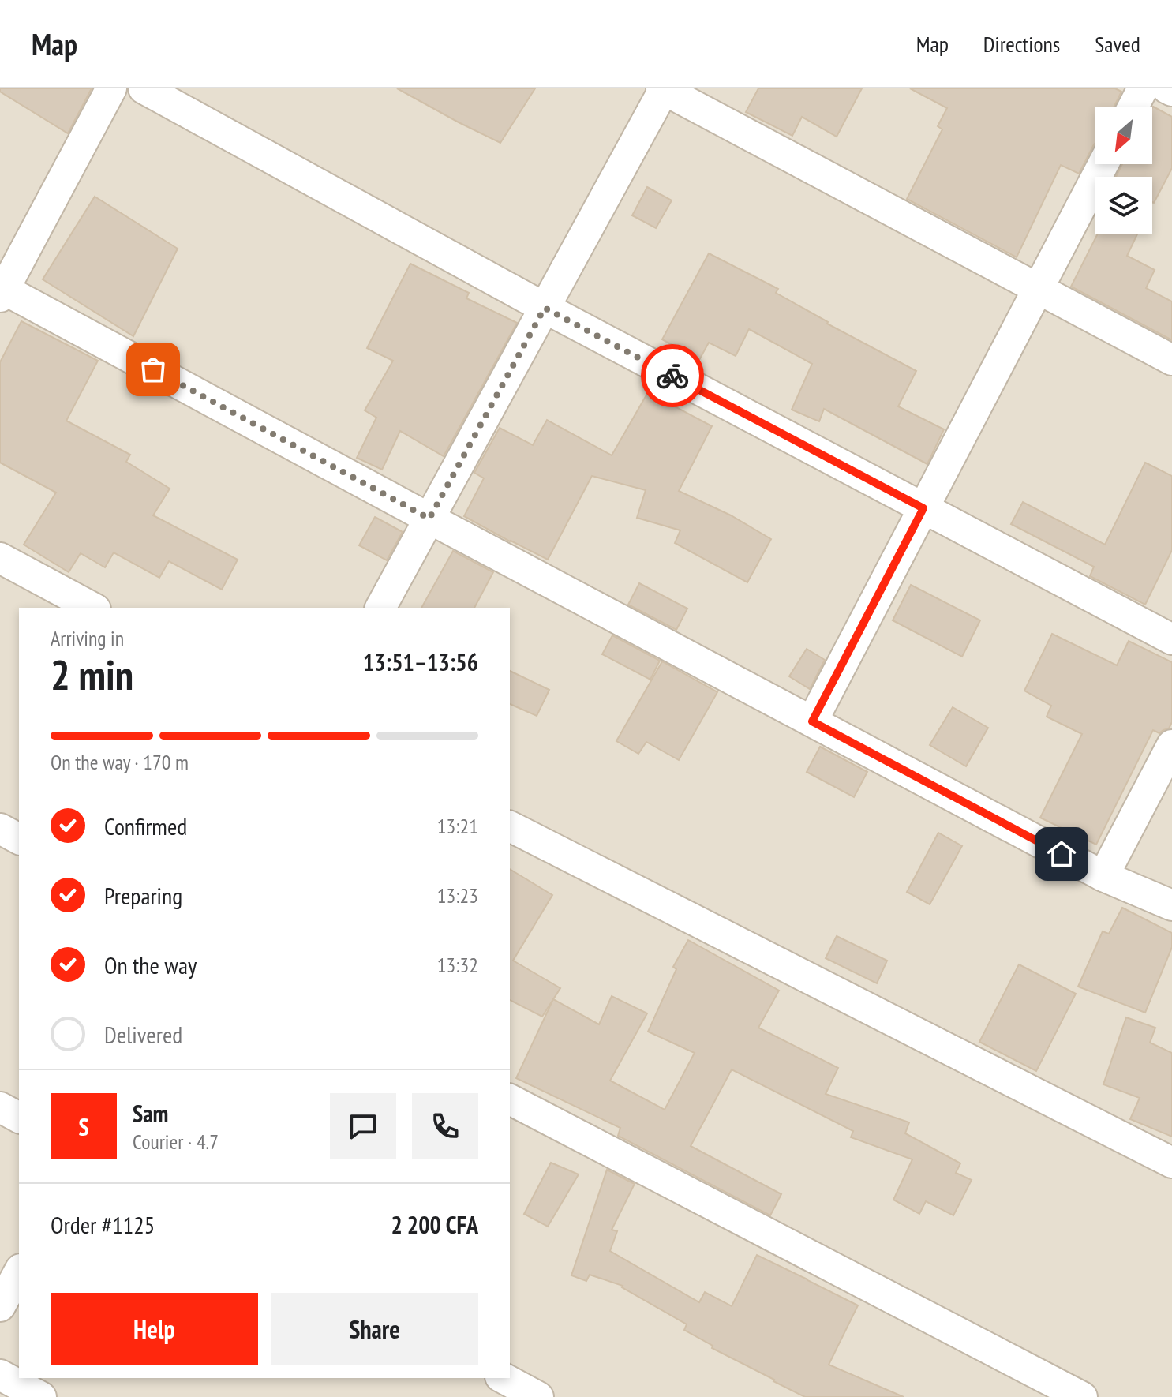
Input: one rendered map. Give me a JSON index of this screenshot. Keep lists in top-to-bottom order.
{
  "north": "bottom left",
  "page": {
    "header": "Map",
    "nav": ["Map", "Directions", "Saved"],
    "heading": ["2 min", "Arriving in", "13:51–13:56"],
    "panel": [
      "Sam",
      "Courier · 4.7",
      "Order #1125",
      "2 200 CFA"
    ],
    "bar": "On the way · 170 m",
    "list": [
      ["Confirmed", "13:21"],
      ["Preparing", "13:23"],
      ["On the way", "13:32"],
      "Delivered"
    ],
    "round": "S",
    "buttons": ["Help", "Share"]
  }
}
